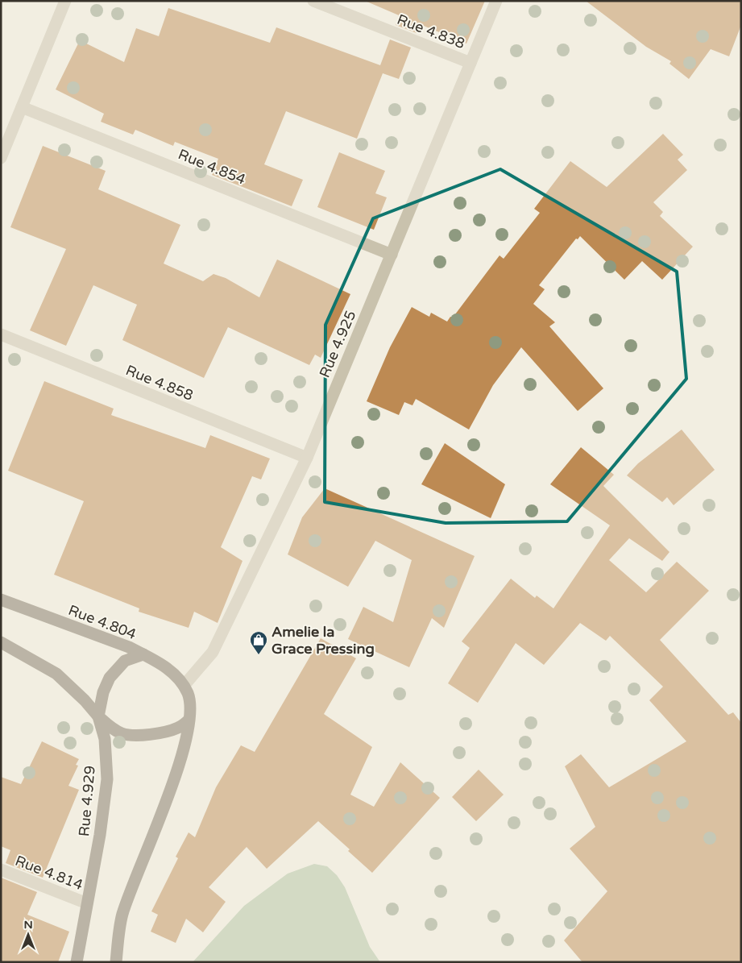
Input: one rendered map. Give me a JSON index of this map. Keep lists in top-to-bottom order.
{
  "streets": {
    "main road": ["Rue 4.804", "Rue 4.929"],
    "street": [
      "Rue 4.838",
      "Rue 4.854",
      "Rue 4.925",
      "Rue 4.858",
      "Rue 4.814"
    ]
  },
  "crossings": [
    ["Rue 4.838", "Rue 4.925"],
    ["Rue 4.854", "Rue 4.925"],
    ["Rue 4.925", "Rue 4.858"],
    ["Rue 4.925", "Rue 4.804"],
    ["Rue 4.925", "Rue 4.929"],
    ["Rue 4.804", "Rue 4.929"],
    ["Rue 4.929", "Rue 4.814"]
  ],
  "places": {
    "shop": ["Amelie la Grace Pressing"]
  },
  "north": "top"
}
